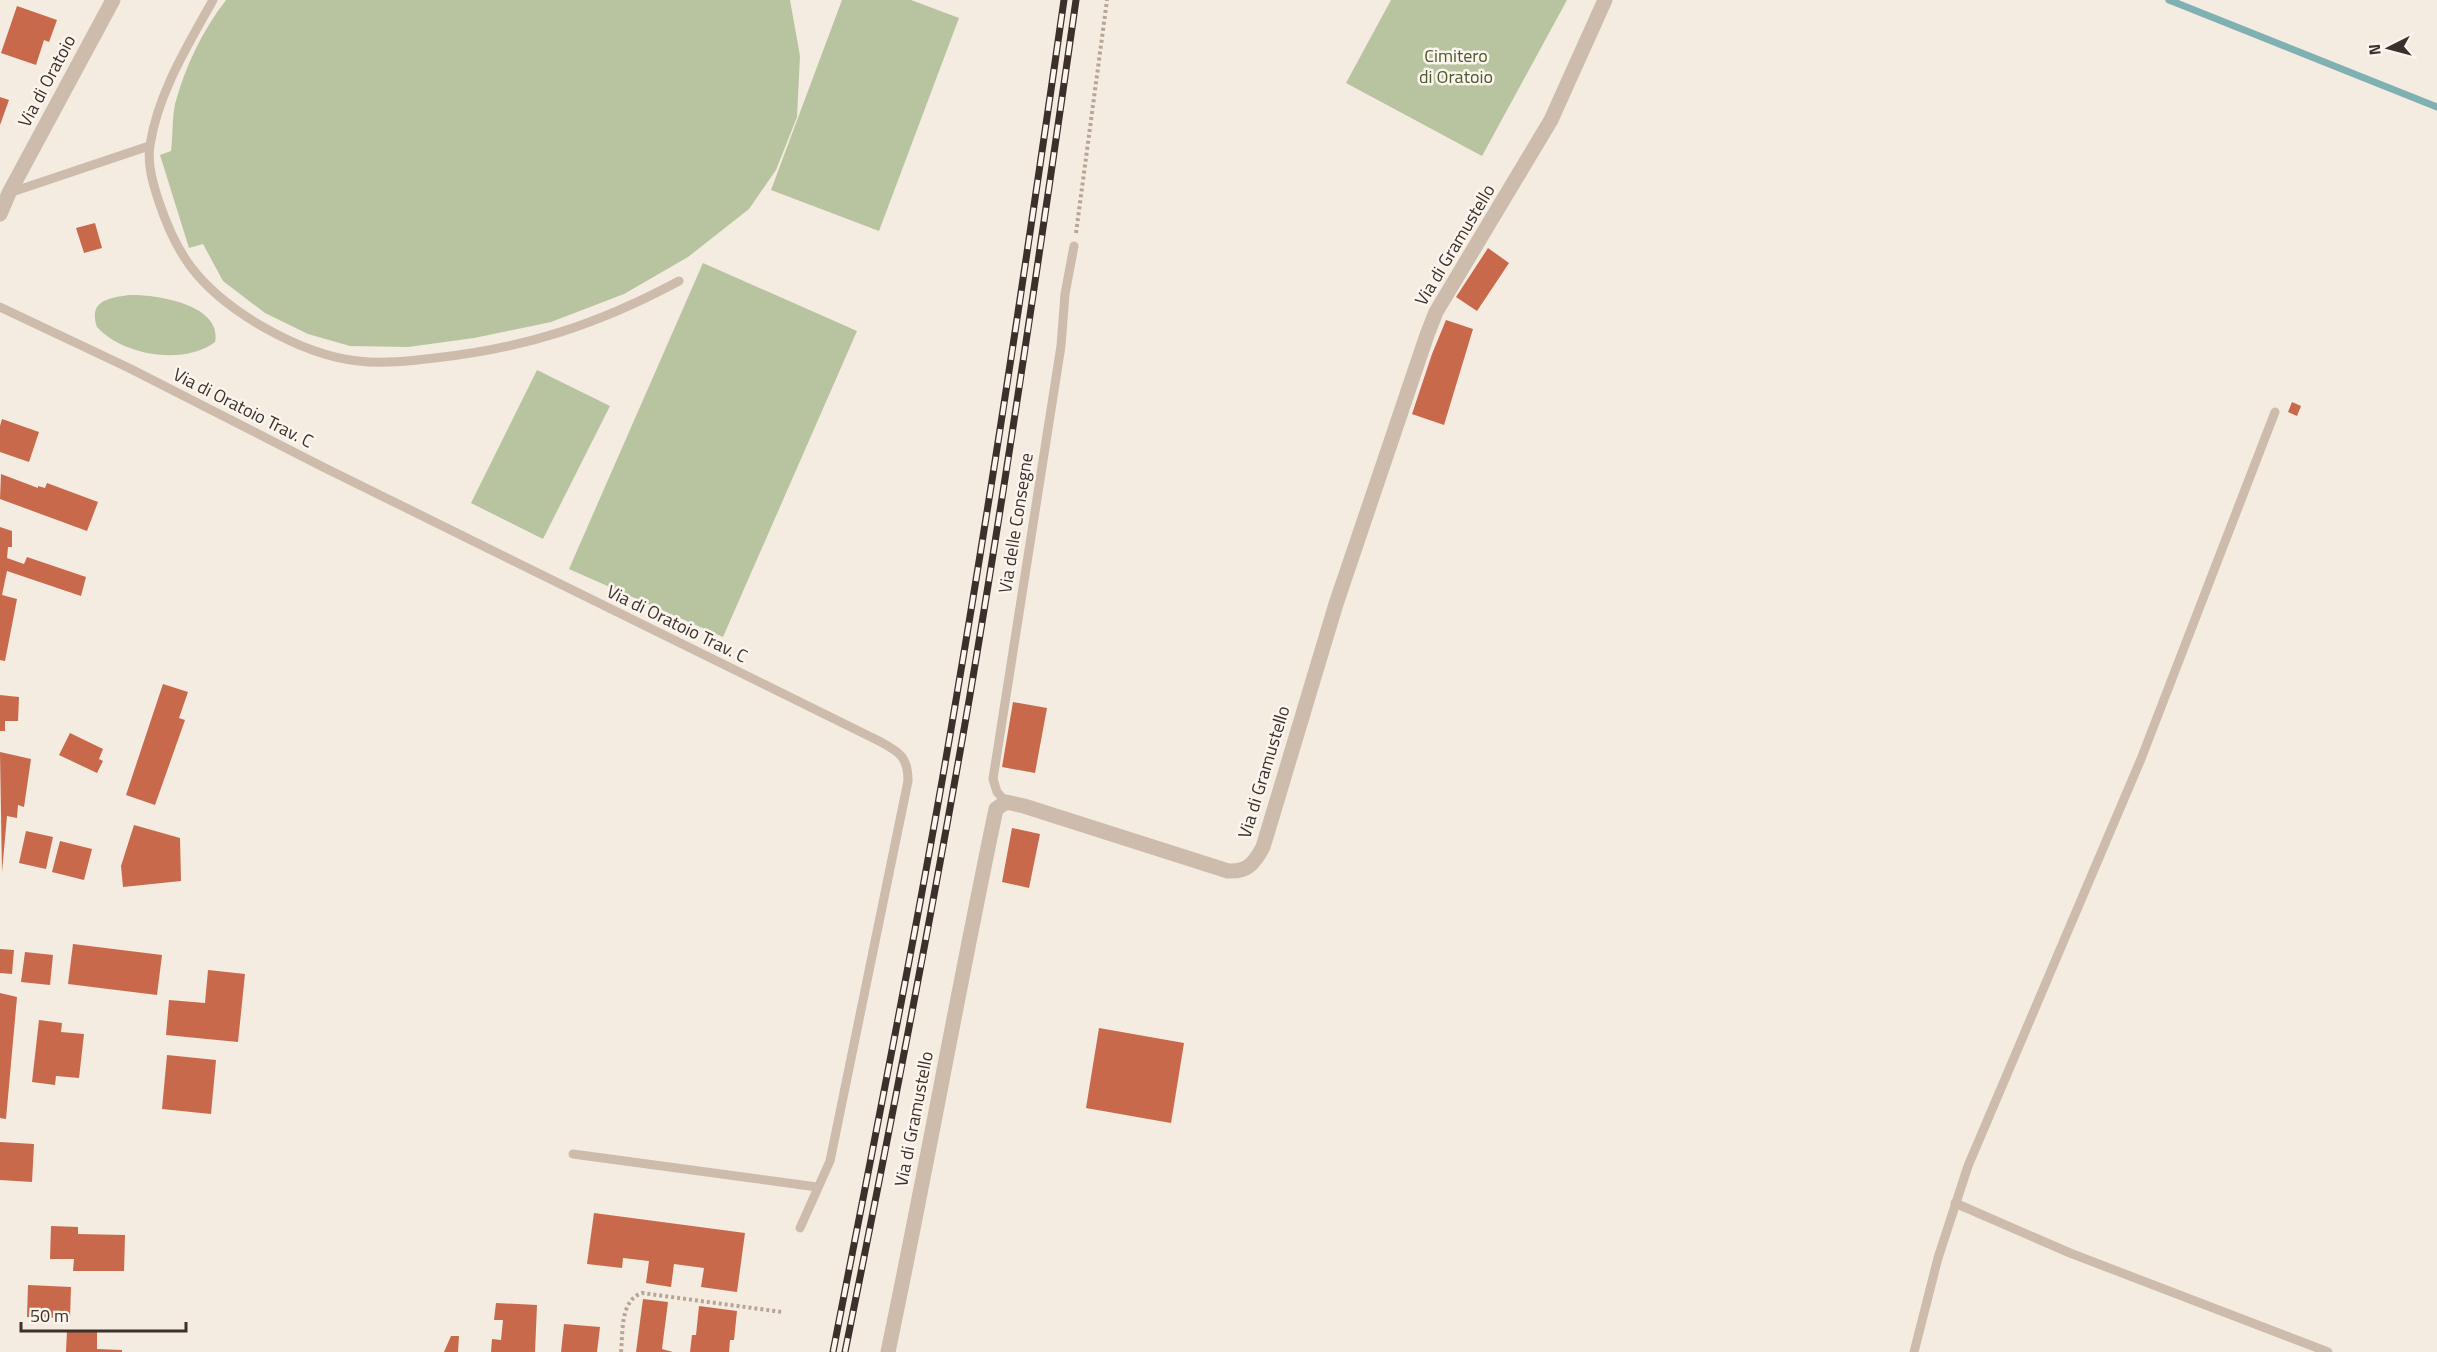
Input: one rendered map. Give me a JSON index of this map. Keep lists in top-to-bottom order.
{
  "streets": {
    "street": ["Via di Oratoio", "Via di Gramustello"],
    "lane": ["Via di Oratoio Trav. C", "Via delle Consegne"]
  },
  "crossings": [
    ["Via di Gramustello", "Via delle Consegne"]
  ],
  "parks": ["Cimitero di Oratoio"],
  "scale_bar": "50 m",
  "north": "left"
}
